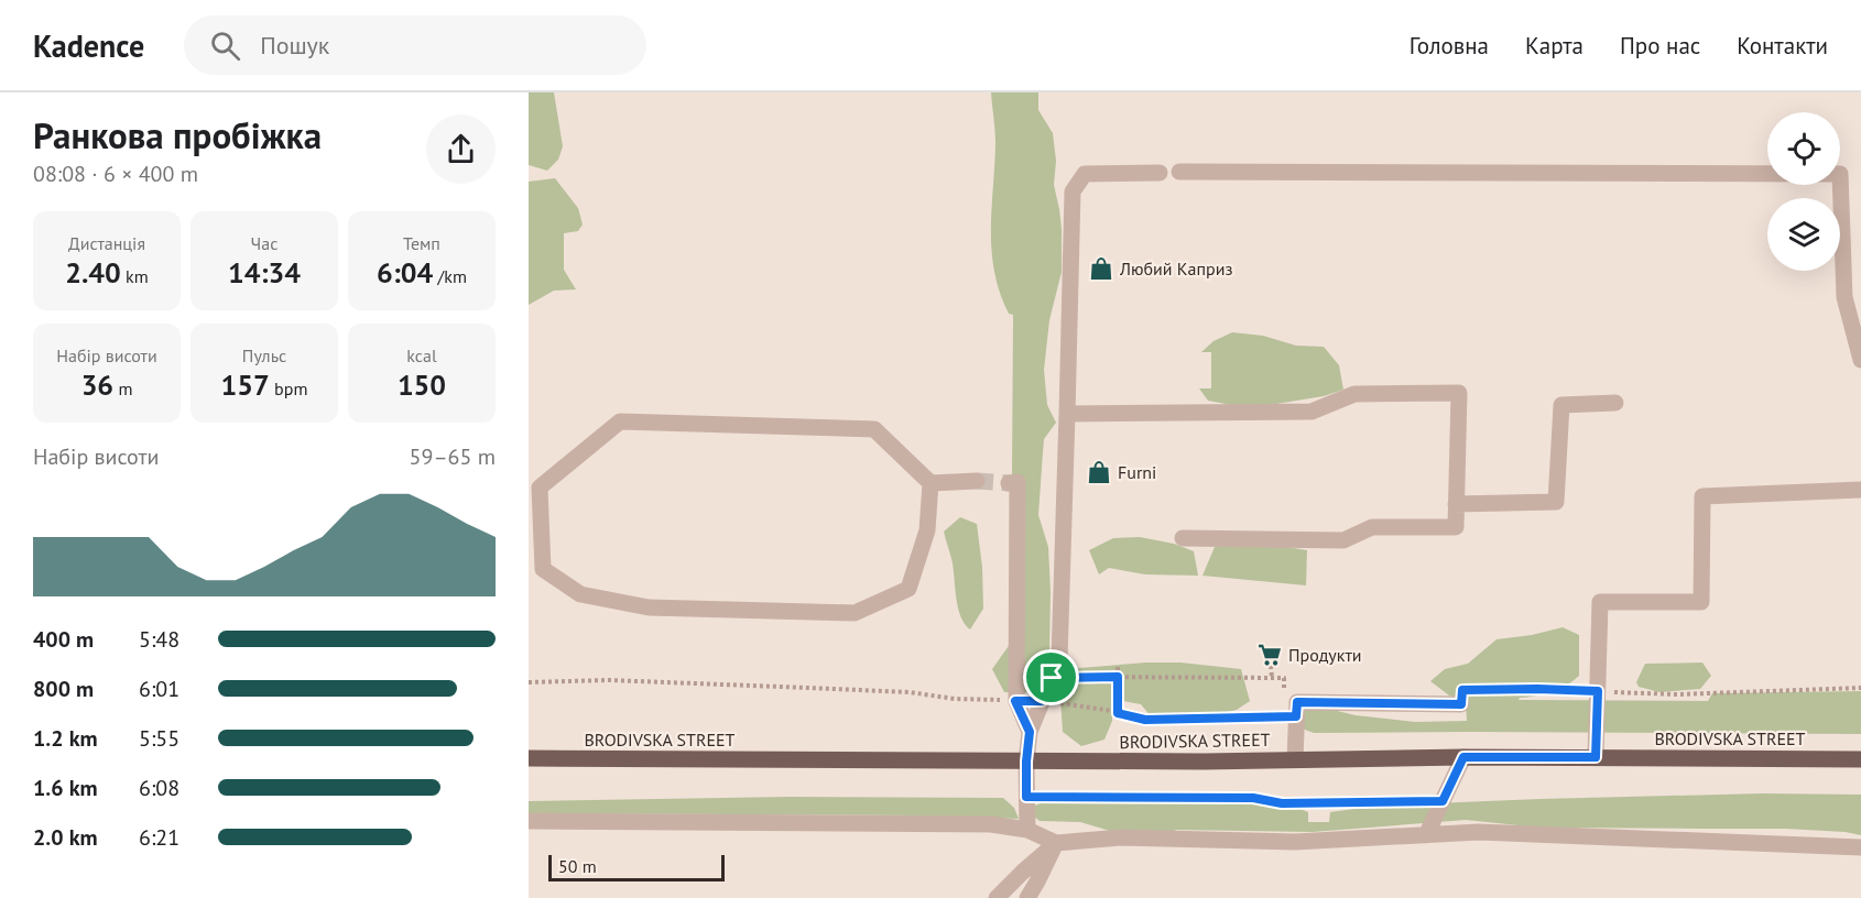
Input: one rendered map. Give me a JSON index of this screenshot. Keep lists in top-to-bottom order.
{
  "streets": {
    "main road": ["BRODIVSKA STREET"]
  },
  "places": {
    "shop": ["Любий Каприз", "Furni"],
    "supermarket": ["Продукти"]
  },
  "scale_bar": "50 m",
  "page": {
    "header": "Kadence",
    "search": "Пошук",
    "nav": [
      "Головна",
      "Карта",
      "Про нас",
      "Контакти"
    ],
    "heading": ["Ранкова пробіжка", "08:08 · 6 × 400 m"],
    "stats": [
      ["Дистанція", "2.40 km"],
      ["Час", "14:34"],
      ["Темп", "6:04 /km"],
      ["Набір висоти", "36 m"],
      ["Пульс", "157 bpm"],
      ["kcal", "150"]
    ],
    "chart": ["Набір висоти", "59–65 m"],
    "list": [
      {
        "name": "400 m",
        "note": "5:48"
      },
      {
        "name": "800 m",
        "note": "6:01"
      },
      {
        "name": "1.2 km",
        "note": "5:55"
      },
      {
        "name": "1.6 km",
        "note": "6:08"
      },
      {
        "name": "2.0 km",
        "note": "6:21"
      }
    ],
    "scale": "50 m"
  }
}
